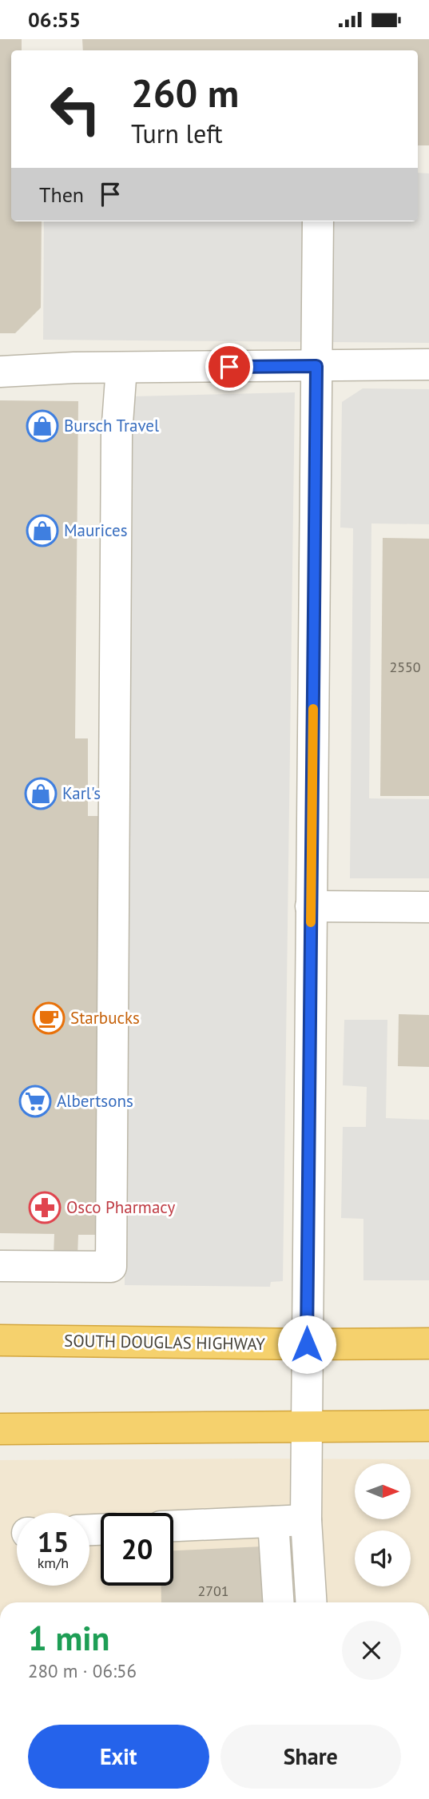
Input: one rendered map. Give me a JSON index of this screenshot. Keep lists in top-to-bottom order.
{
  "streets": {
    "highway": ["SOUTH DOUGLAS HIGHWAY"]
  },
  "places": {
    "shop": ["Bursch Travel", "Maurices", "Karl's"],
    "cafe": ["Starbucks"],
    "supermarket": ["Albertsons"],
    "pharmacy": ["Osco Pharmacy"]
  },
  "house_numbers": ["2550", "2701"],
  "north": "right",
  "page": {
    "status": "06:55",
    "turn": ["260 m", "Turn left"],
    "then": "Then",
    "speed": "15 km/h",
    "limit": "20",
    "heading": ["1 min", "280 m · 06:56"],
    "buttons": ["Exit", "Share"]
  }
}
